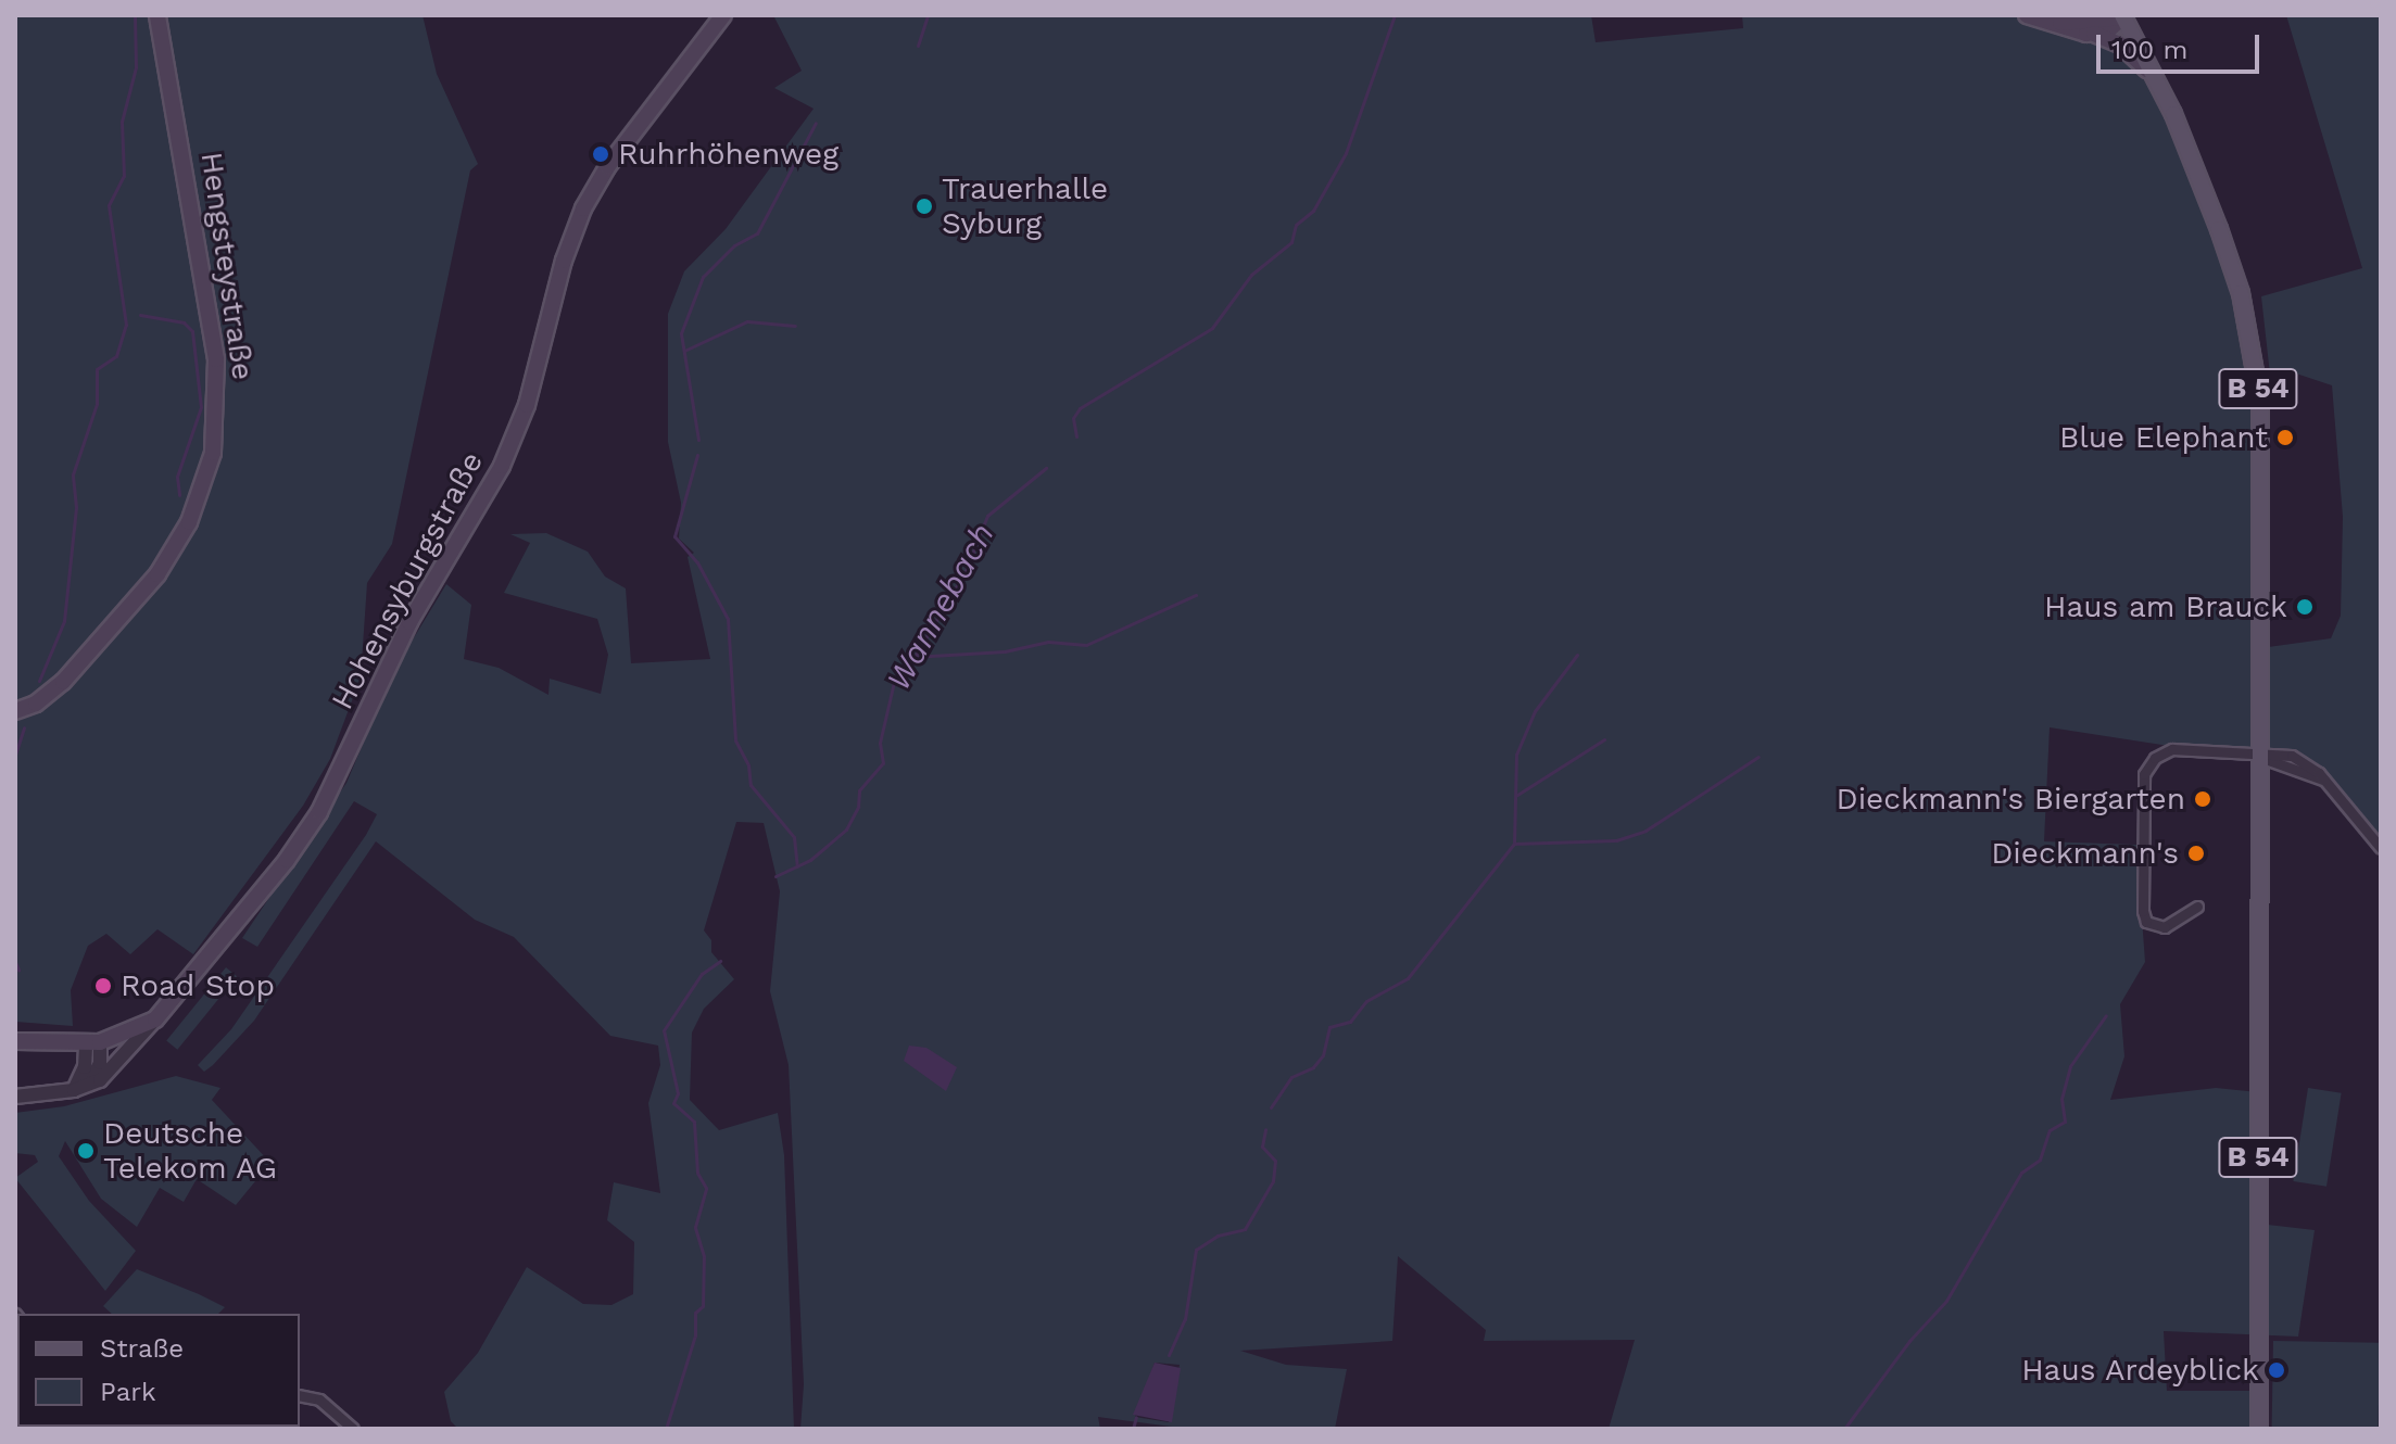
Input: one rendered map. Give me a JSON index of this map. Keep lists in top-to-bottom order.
{
  "streets": {
    "main road": ["Hengsteystraße", "B 54", "Hohensyburgstraße"]
  },
  "water": ["Wannebach"],
  "places": [
    "Ruhrhöhenweg",
    "Trauerhalle Syburg",
    "Blue Elephant",
    "Haus am Brauck",
    "Dieckmann's Biergarten",
    "Dieckmann's",
    "Road Stop",
    "Deutsche Telekom AG",
    "Haus Ardeyblick"
  ],
  "legend": ["Straße", "Park"],
  "scale_bar": "100 m"
}
